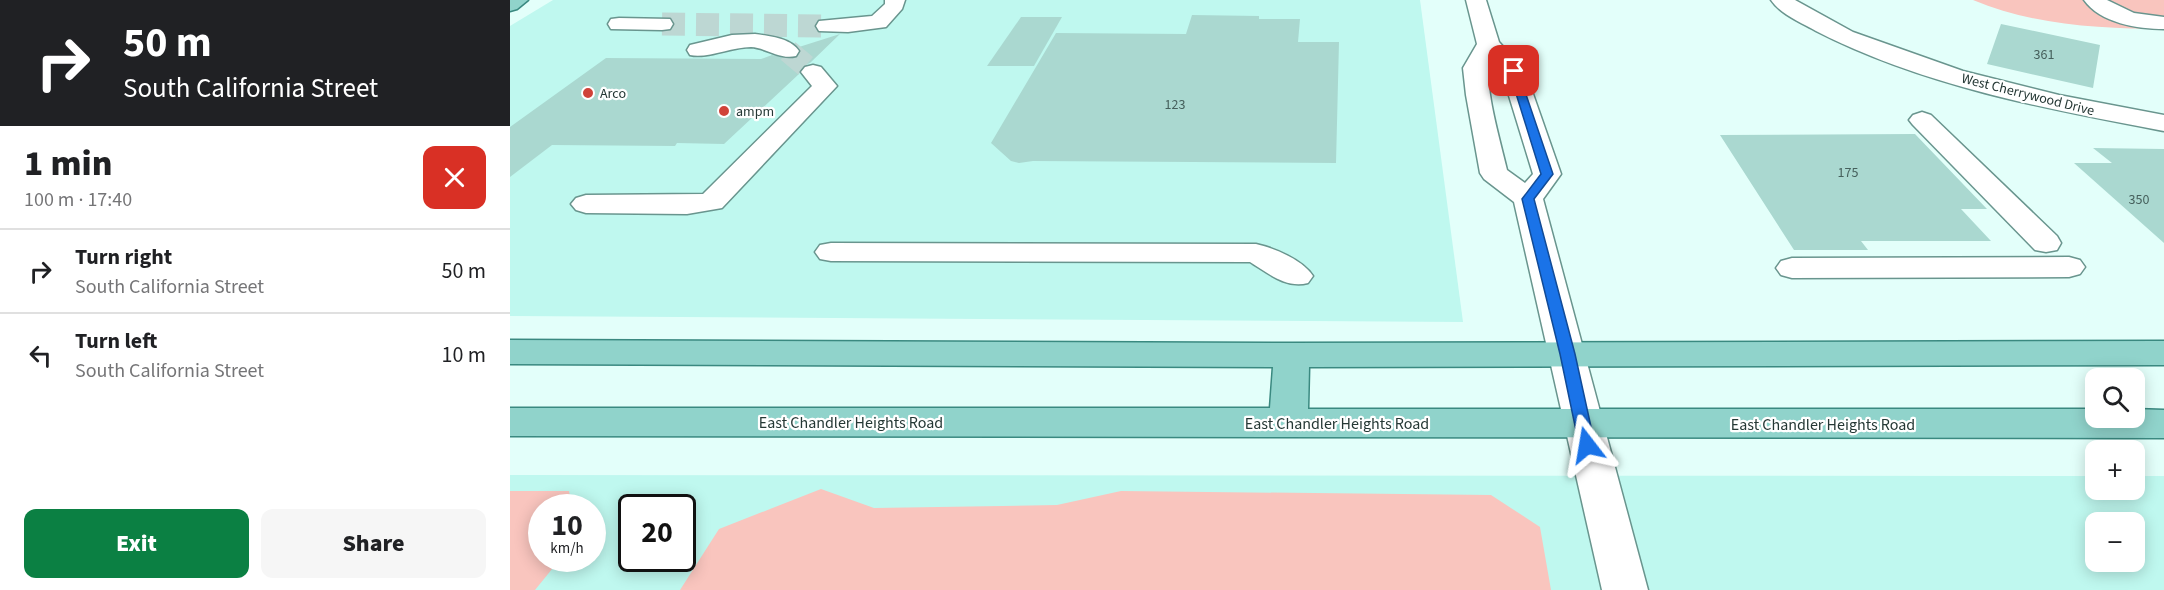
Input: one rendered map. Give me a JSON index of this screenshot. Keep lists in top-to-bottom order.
{
  "streets": {
    "main road": ["East Chandler Heights Road"],
    "street": ["West Cherrywood Drive"]
  },
  "places": ["Arco", "ampm"],
  "house_numbers": [
    "361",
    "123",
    "175",
    "350"
  ],
  "page": {
    "turn": ["50 m", "South California Street"],
    "heading": ["1 min", "100 m · 17:40"],
    "list": [
      {
        "name": "Turn right",
        "note": "South California Street",
        "value": "50 m"
      },
      {
        "name": "Turn left",
        "note": "South California Street",
        "value": "10 m"
      }
    ],
    "map_buttons": ["+", "−"],
    "speed": "10 km/h",
    "limit": "20",
    "buttons": ["Exit", "Share"]
  }
}
